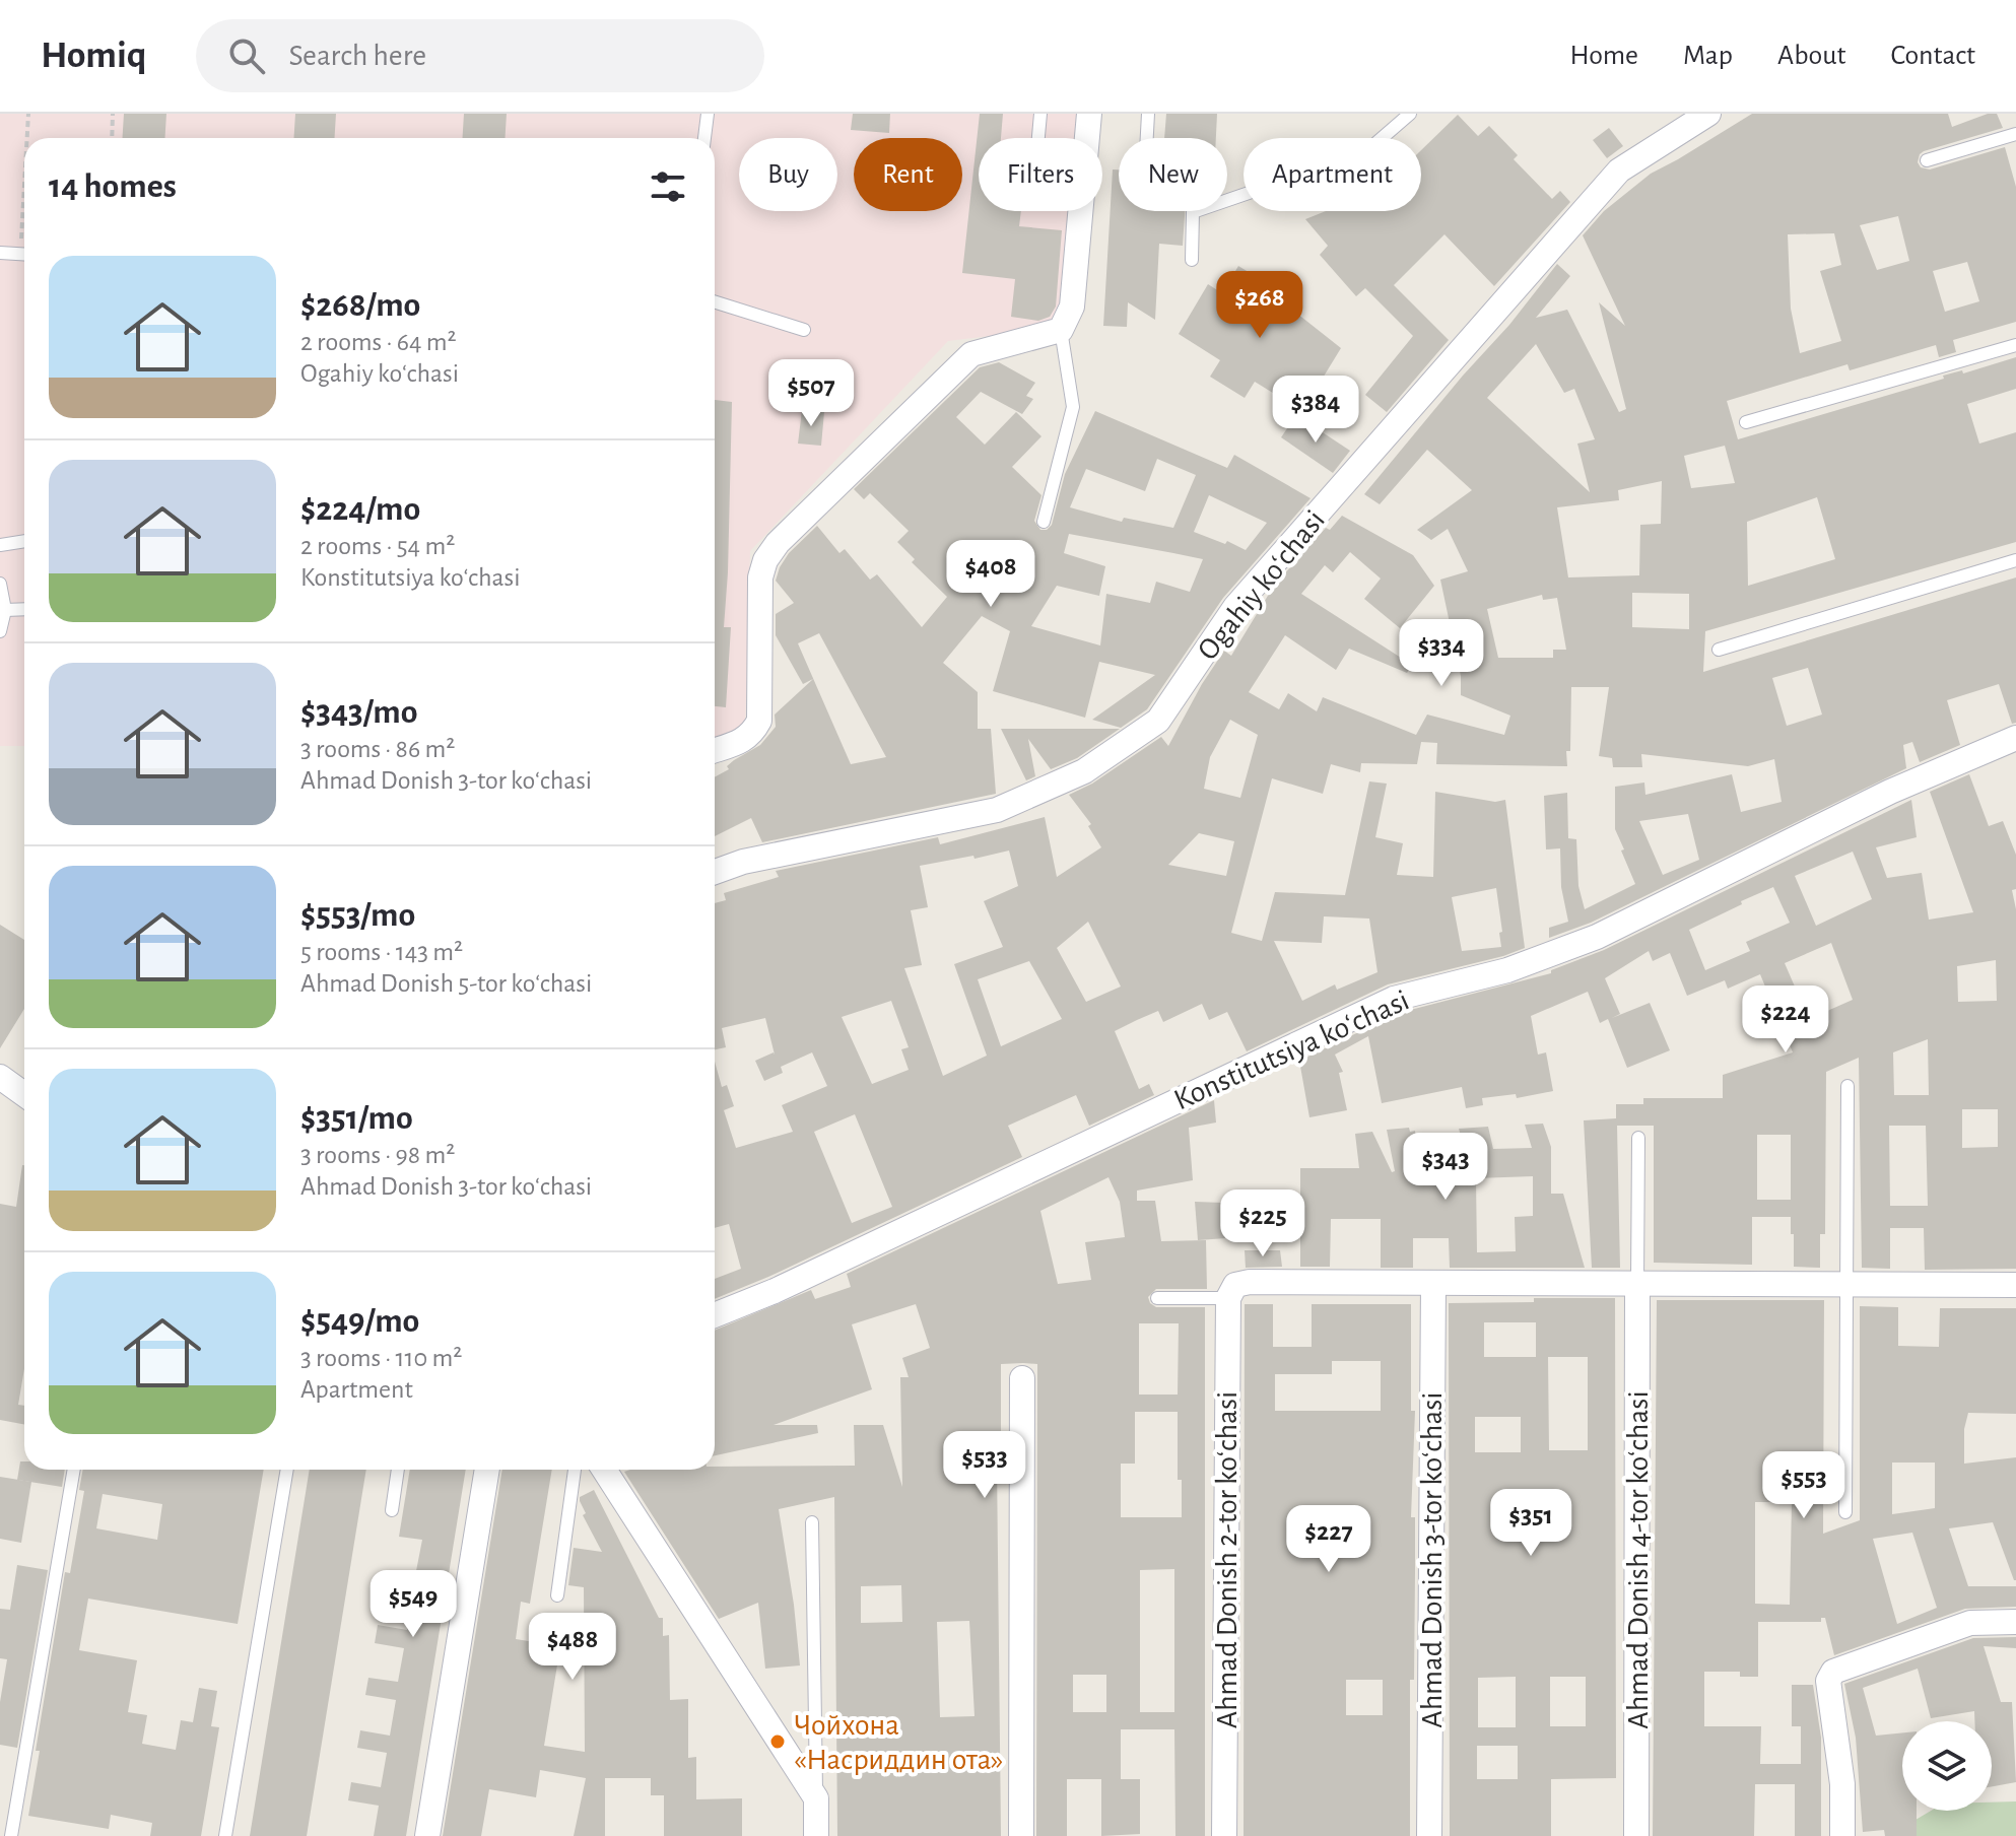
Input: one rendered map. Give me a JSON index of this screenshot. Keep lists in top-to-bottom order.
{
  "streets": {
    "street": [
      "Ogahiy koʻchasi",
      "Konstitutsiya koʻchasi",
      "Ahmad Donish 2-tor koʻchasi",
      "Ahmad Donish 3-tor koʻchasi",
      "Ahmad Donish 4-tor koʻchasi"
    ]
  },
  "places": ["Чойхона «Насриддин ота»"],
  "page": {
    "header": "Homiq",
    "search": "Search here",
    "nav": [
      "Home",
      "Map",
      "About",
      "Contact"
    ],
    "chip": [
      "Buy",
      "Rent",
      "Filters",
      "New",
      "Apartment"
    ],
    "heading": "14 homes",
    "list": [
      {
        "name": "$268/mo",
        "note": "2 rooms · 64 m² · Ogahiy koʻchasi"
      },
      {
        "name": "$224/mo",
        "note": "2 rooms · 54 m² · Konstitutsiya koʻchasi"
      },
      {
        "name": "$343/mo",
        "note": "3 rooms · 86 m² · Ahmad Donish 3-tor koʻchasi"
      },
      {
        "name": "$553/mo",
        "note": "5 rooms · 143 m² · Ahmad Donish 5-tor koʻchasi"
      },
      {
        "name": "$351/mo",
        "note": "3 rooms · 98 m² · Ahmad Donish 3-tor koʻchasi"
      },
      {
        "name": "$549/mo",
        "note": "3 rooms · 110 m² · Apartment"
      }
    ],
    "price": [
      "$268",
      "$507",
      "$384",
      "$408",
      "$334",
      "$224",
      "$343",
      "$225",
      "$533",
      "$553",
      "$351",
      "$227",
      "$549",
      "$488"
    ]
  }
}
